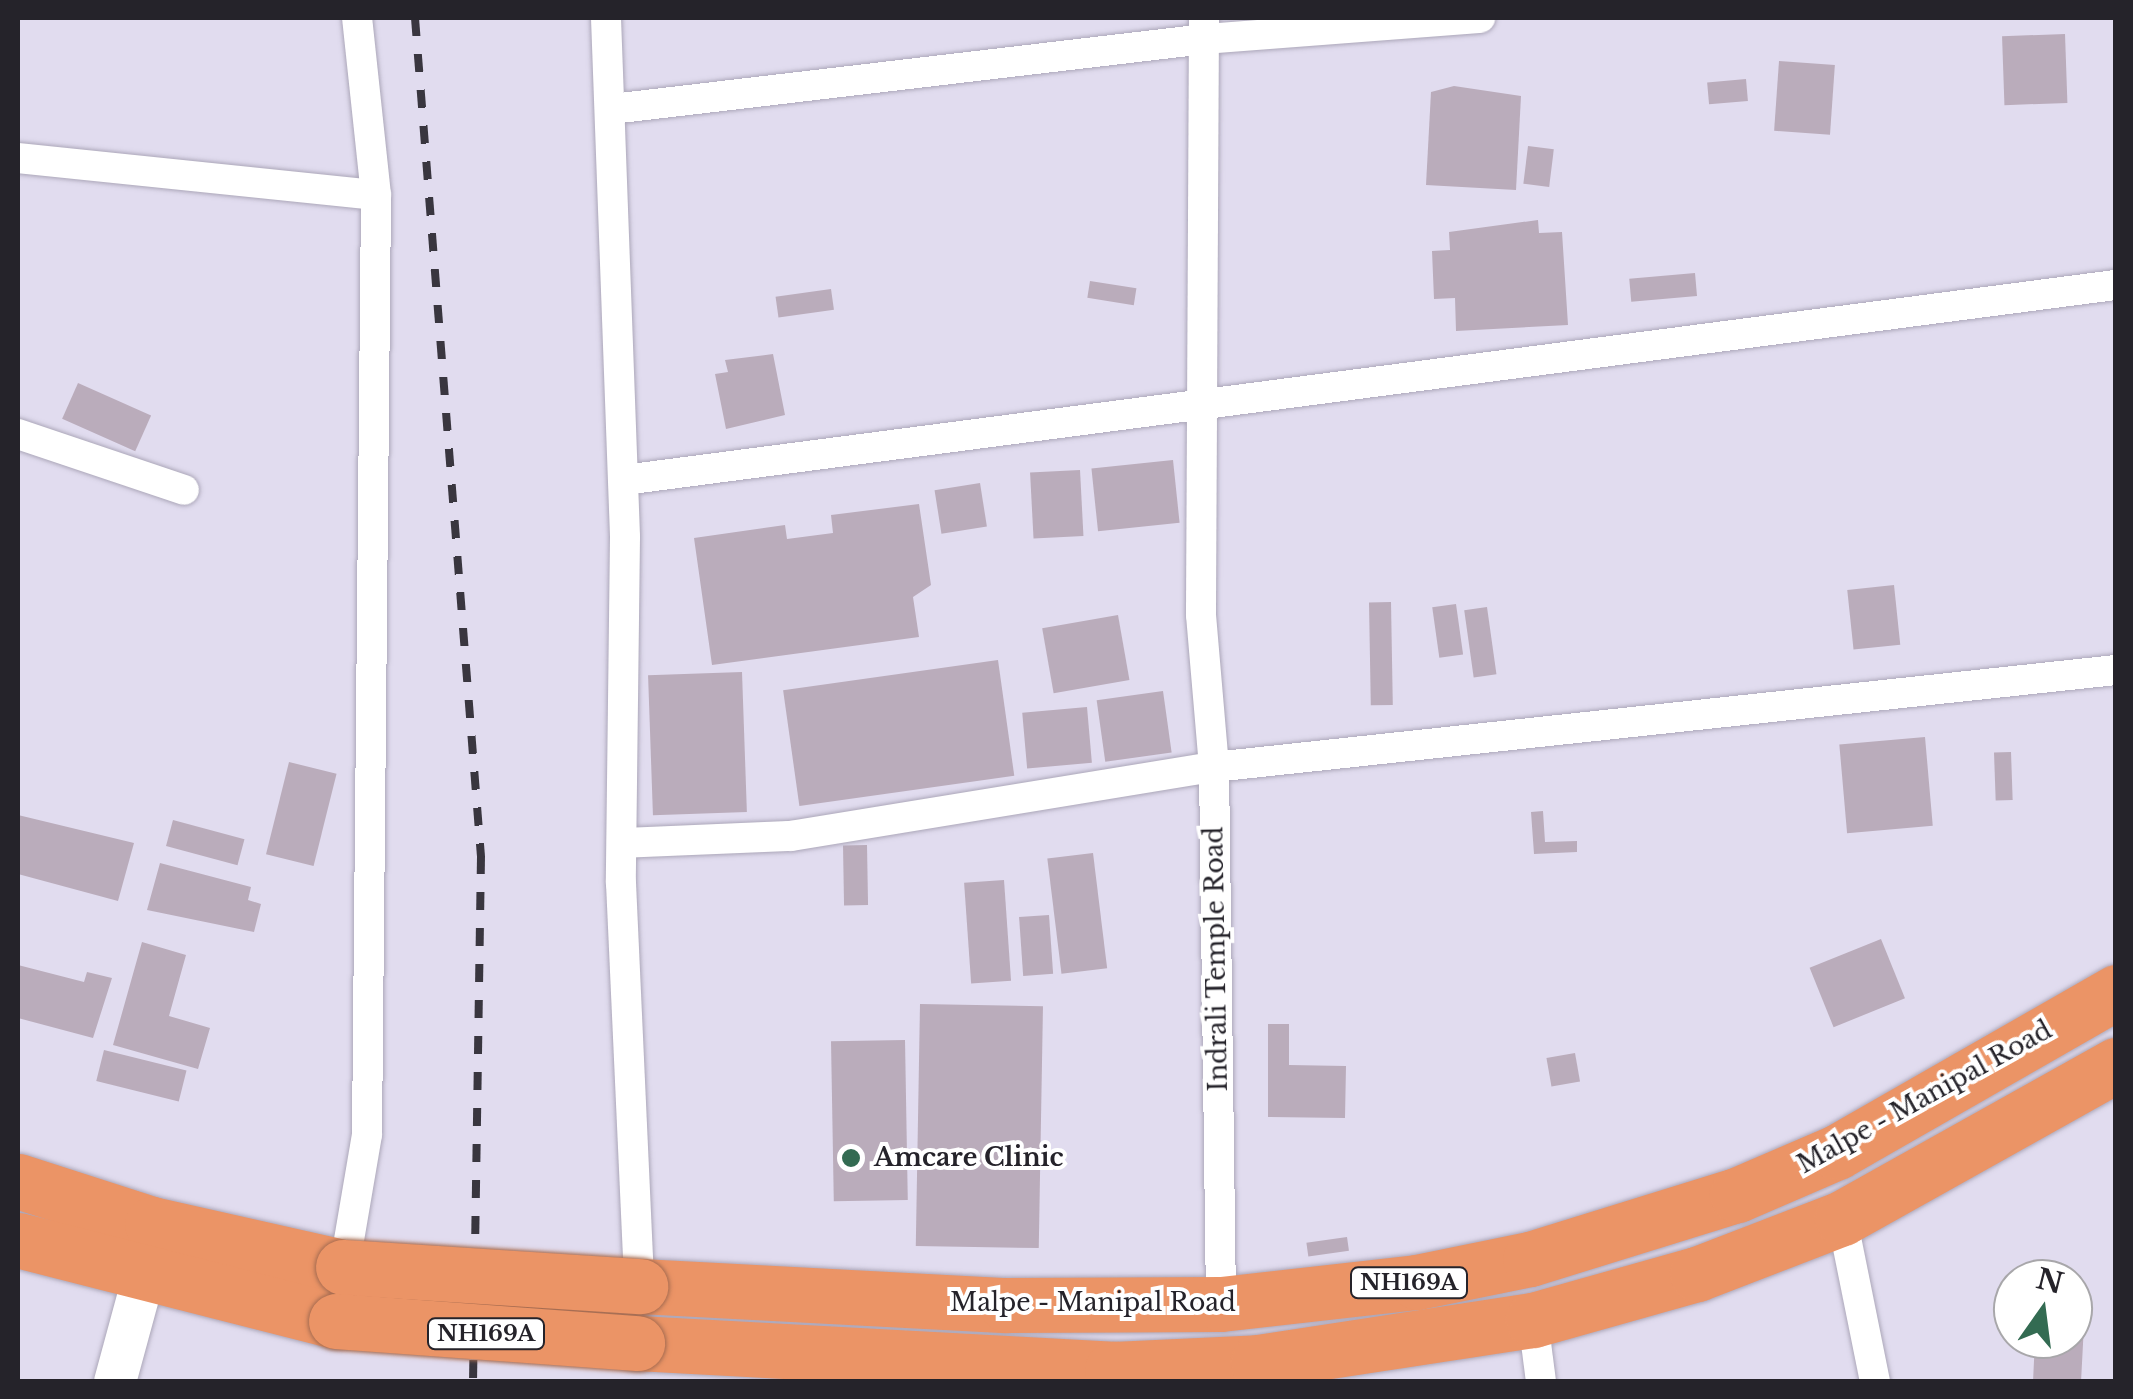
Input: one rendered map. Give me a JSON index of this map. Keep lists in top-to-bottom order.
{
  "streets": {
    "highway": ["Malpe - Manipal Road", "NH169A"],
    "street": ["Indrali Temple Road"]
  },
  "crossings": [
    ["Indrali Temple Road", "Malpe - Manipal Road"]
  ],
  "places": ["Amcare Clinic"],
  "north": "top"
}
